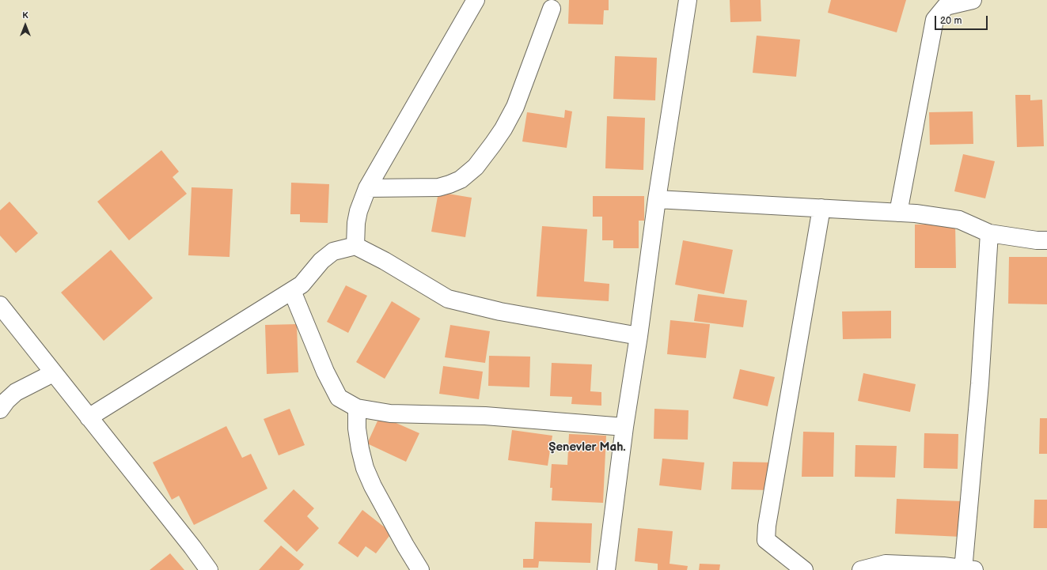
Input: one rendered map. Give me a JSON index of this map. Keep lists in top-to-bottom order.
{
  "districts": ["Şenevler Mah."],
  "scale_bar": "20 m",
  "north": "top"
}
